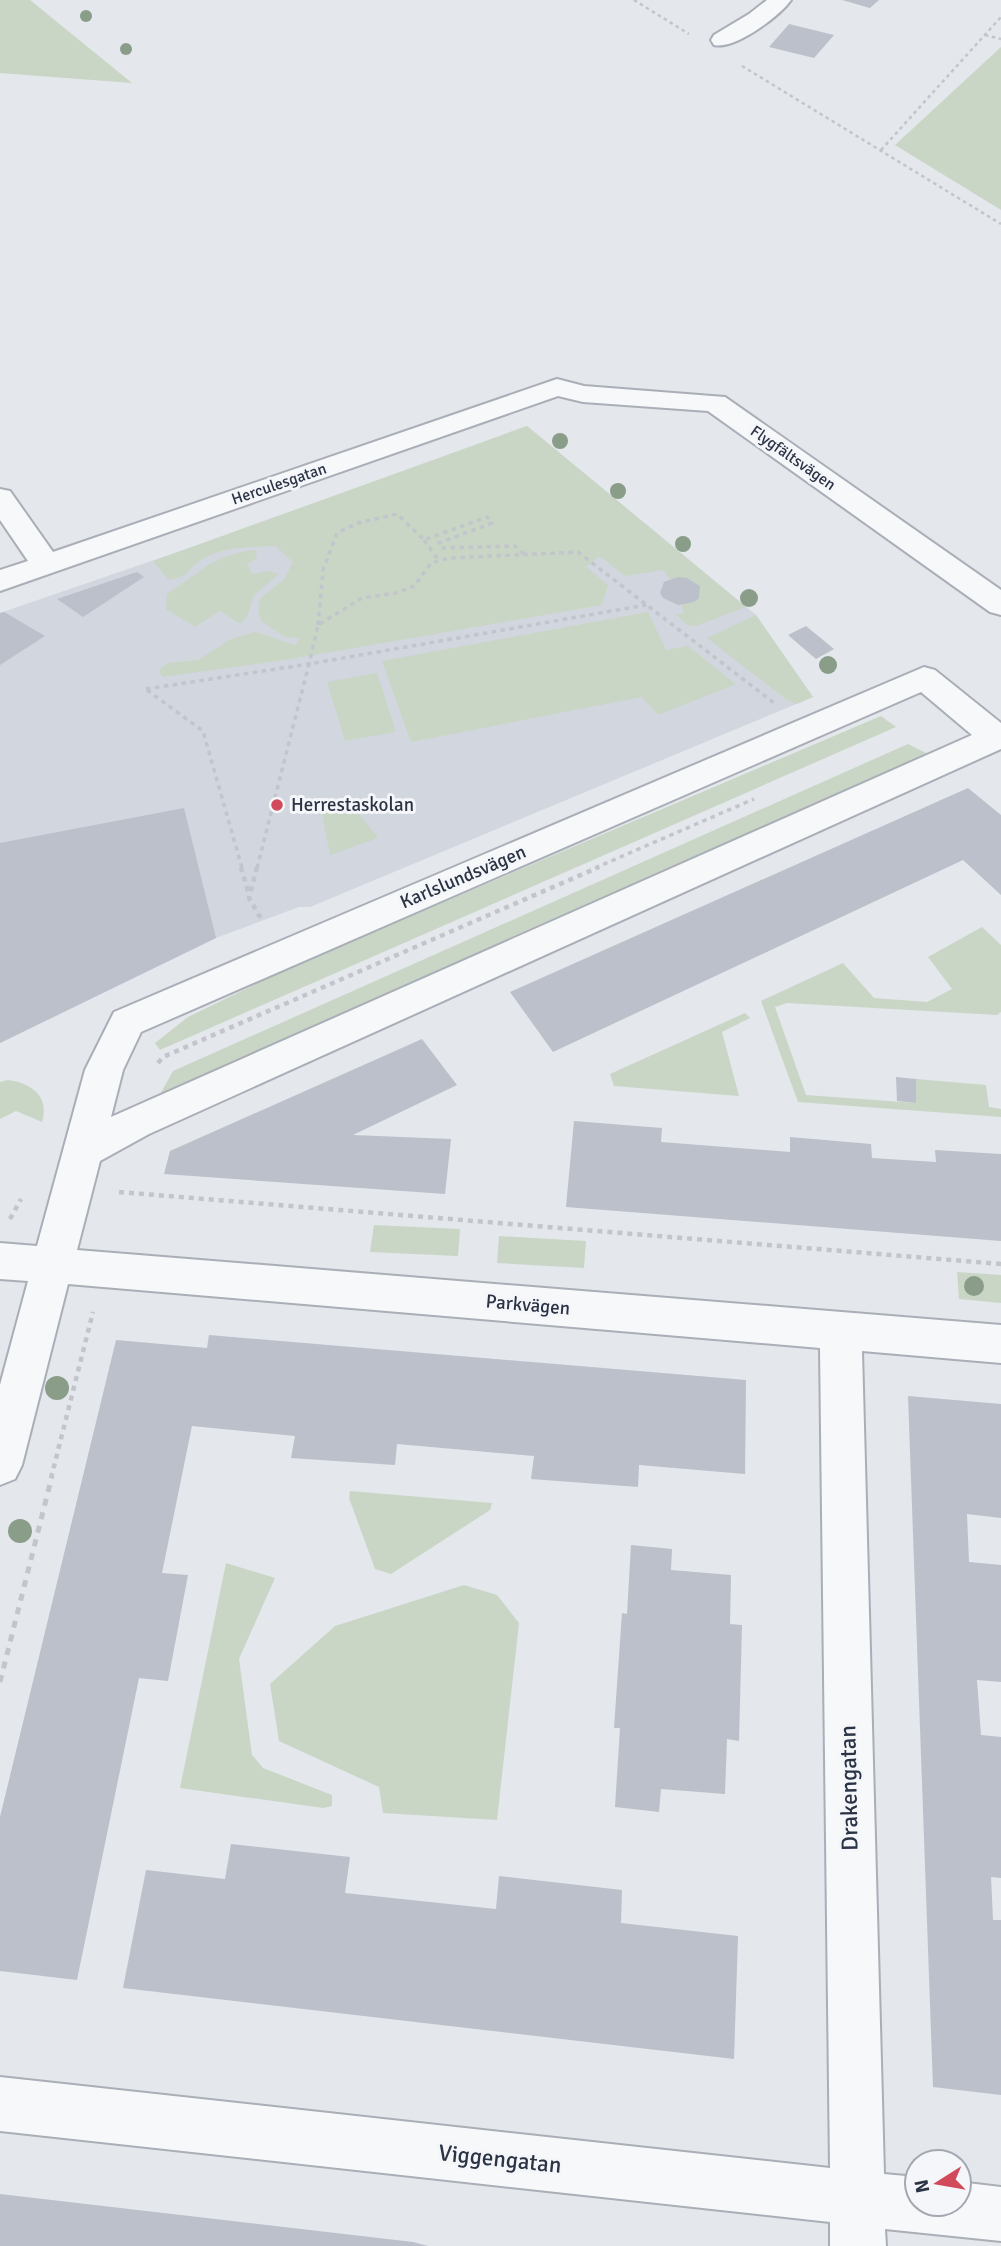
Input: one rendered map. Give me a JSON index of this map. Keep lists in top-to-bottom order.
{
  "streets": {
    "street": [
      "Flygfältsvägen",
      "Herculesgatan",
      "Karlslundsvägen",
      "Parkvägen",
      "Drakengatan",
      "Viggengatan"
    ]
  },
  "crossings": [
    ["Flygfältsvägen", "Herculesgatan"],
    ["Karlslundsvägen", "Parkvägen"],
    ["Parkvägen", "Drakengatan"],
    ["Drakengatan", "Viggengatan"]
  ],
  "places": ["Herrestaskolan"],
  "north": "left"
}
